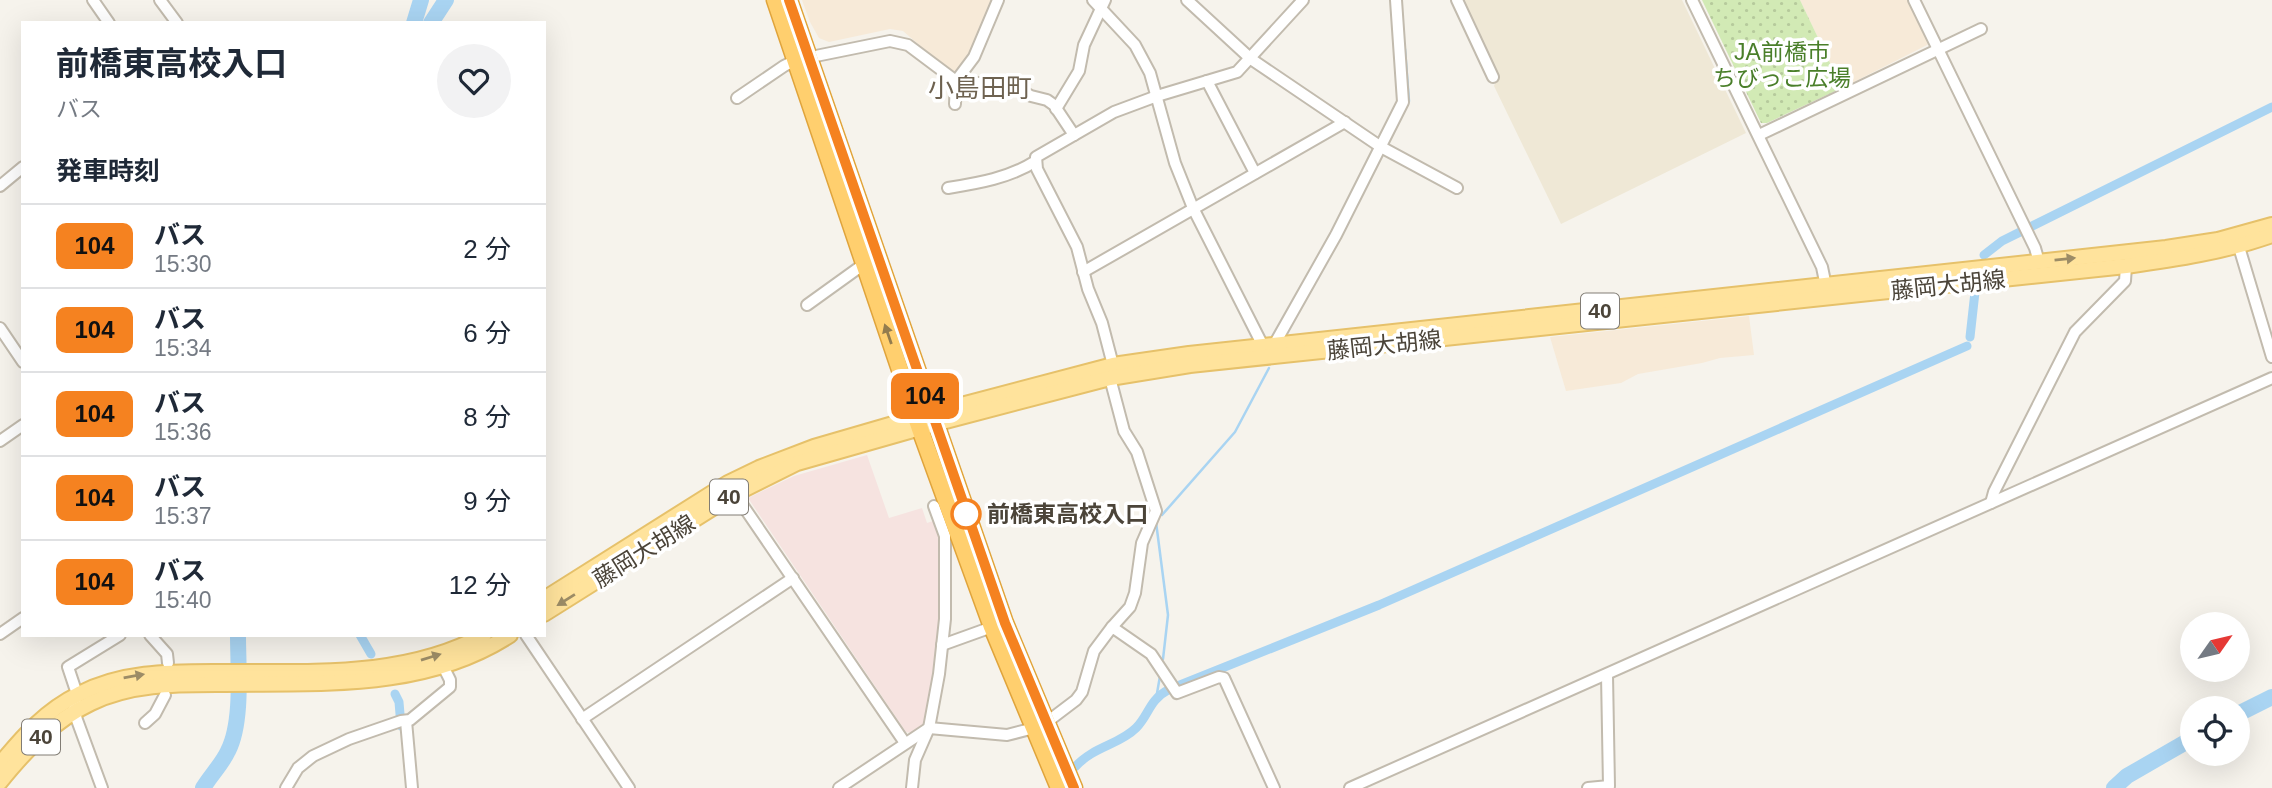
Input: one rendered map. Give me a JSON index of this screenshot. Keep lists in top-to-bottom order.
{
  "streets": {
    "main road": ["藤岡大胡線", "40"]
  },
  "districts": ["小島田町"],
  "parks": ["JA前橋市 ちびっこ広場"],
  "places": ["前橋東高校入口"],
  "lines": ["bus line 104"],
  "north": "top right",
  "page": {
    "on_map": "104",
    "heading": [
      ["前橋東高校入口", "バス"],
      "発車時刻"
    ],
    "list": [
      {
        "mark": "104",
        "name": "バス",
        "note": "15:30",
        "value": "2 分"
      },
      {
        "mark": "104",
        "name": "バス",
        "note": "15:34",
        "value": "6 分"
      },
      {
        "mark": "104",
        "name": "バス",
        "note": "15:36",
        "value": "8 分"
      },
      {
        "mark": "104",
        "name": "バス",
        "note": "15:37",
        "value": "9 分"
      },
      {
        "mark": "104",
        "name": "バス",
        "note": "15:40",
        "value": "12 分"
      }
    ]
  }
}
